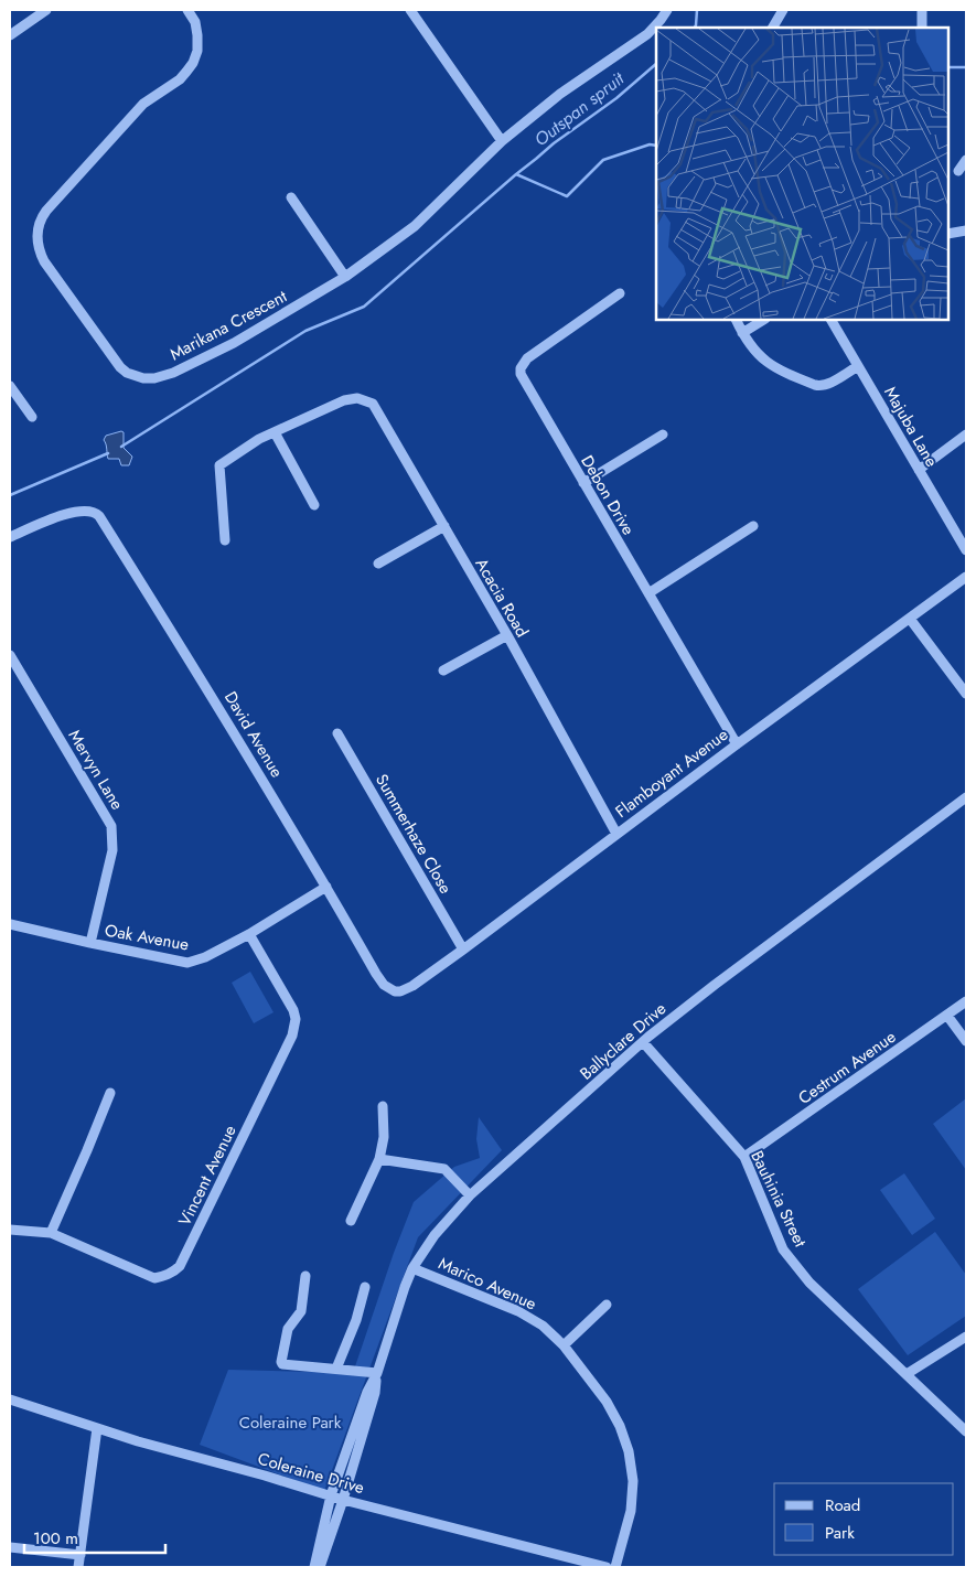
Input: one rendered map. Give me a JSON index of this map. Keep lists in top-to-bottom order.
{
  "streets": {
    "street": [
      "Marikana Crescent",
      "Majuba Lane",
      "Debon Drive",
      "Acacia Road",
      "David Avenue",
      "Mervyn Lane",
      "Flamboyant Avenue",
      "Summerhaze Close",
      "Oak Avenue",
      "Ballyclare Drive",
      "Cestrum Avenue",
      "Vincent Avenue",
      "Bauhinia Street",
      "Marico Avenue",
      "Coleraine Drive"
    ]
  },
  "crossings": [
    ["Debon Drive", "Flamboyant Avenue"],
    ["Acacia Road", "Flamboyant Avenue"],
    ["David Avenue", "Flamboyant Avenue"],
    ["David Avenue", "Oak Avenue"],
    ["Mervyn Lane", "Oak Avenue"],
    ["Flamboyant Avenue", "Summerhaze Close"],
    ["Oak Avenue", "Vincent Avenue"],
    ["Ballyclare Drive", "Bauhinia Street"],
    ["Ballyclare Drive", "Marico Avenue"],
    ["Ballyclare Drive", "Coleraine Drive"],
    ["Cestrum Avenue", "Bauhinia Street"]
  ],
  "water": ["Outspan spruit"],
  "parks": ["Coleraine Park"],
  "legend": ["Road", "Park"],
  "scale_bar": "100 m"
}
